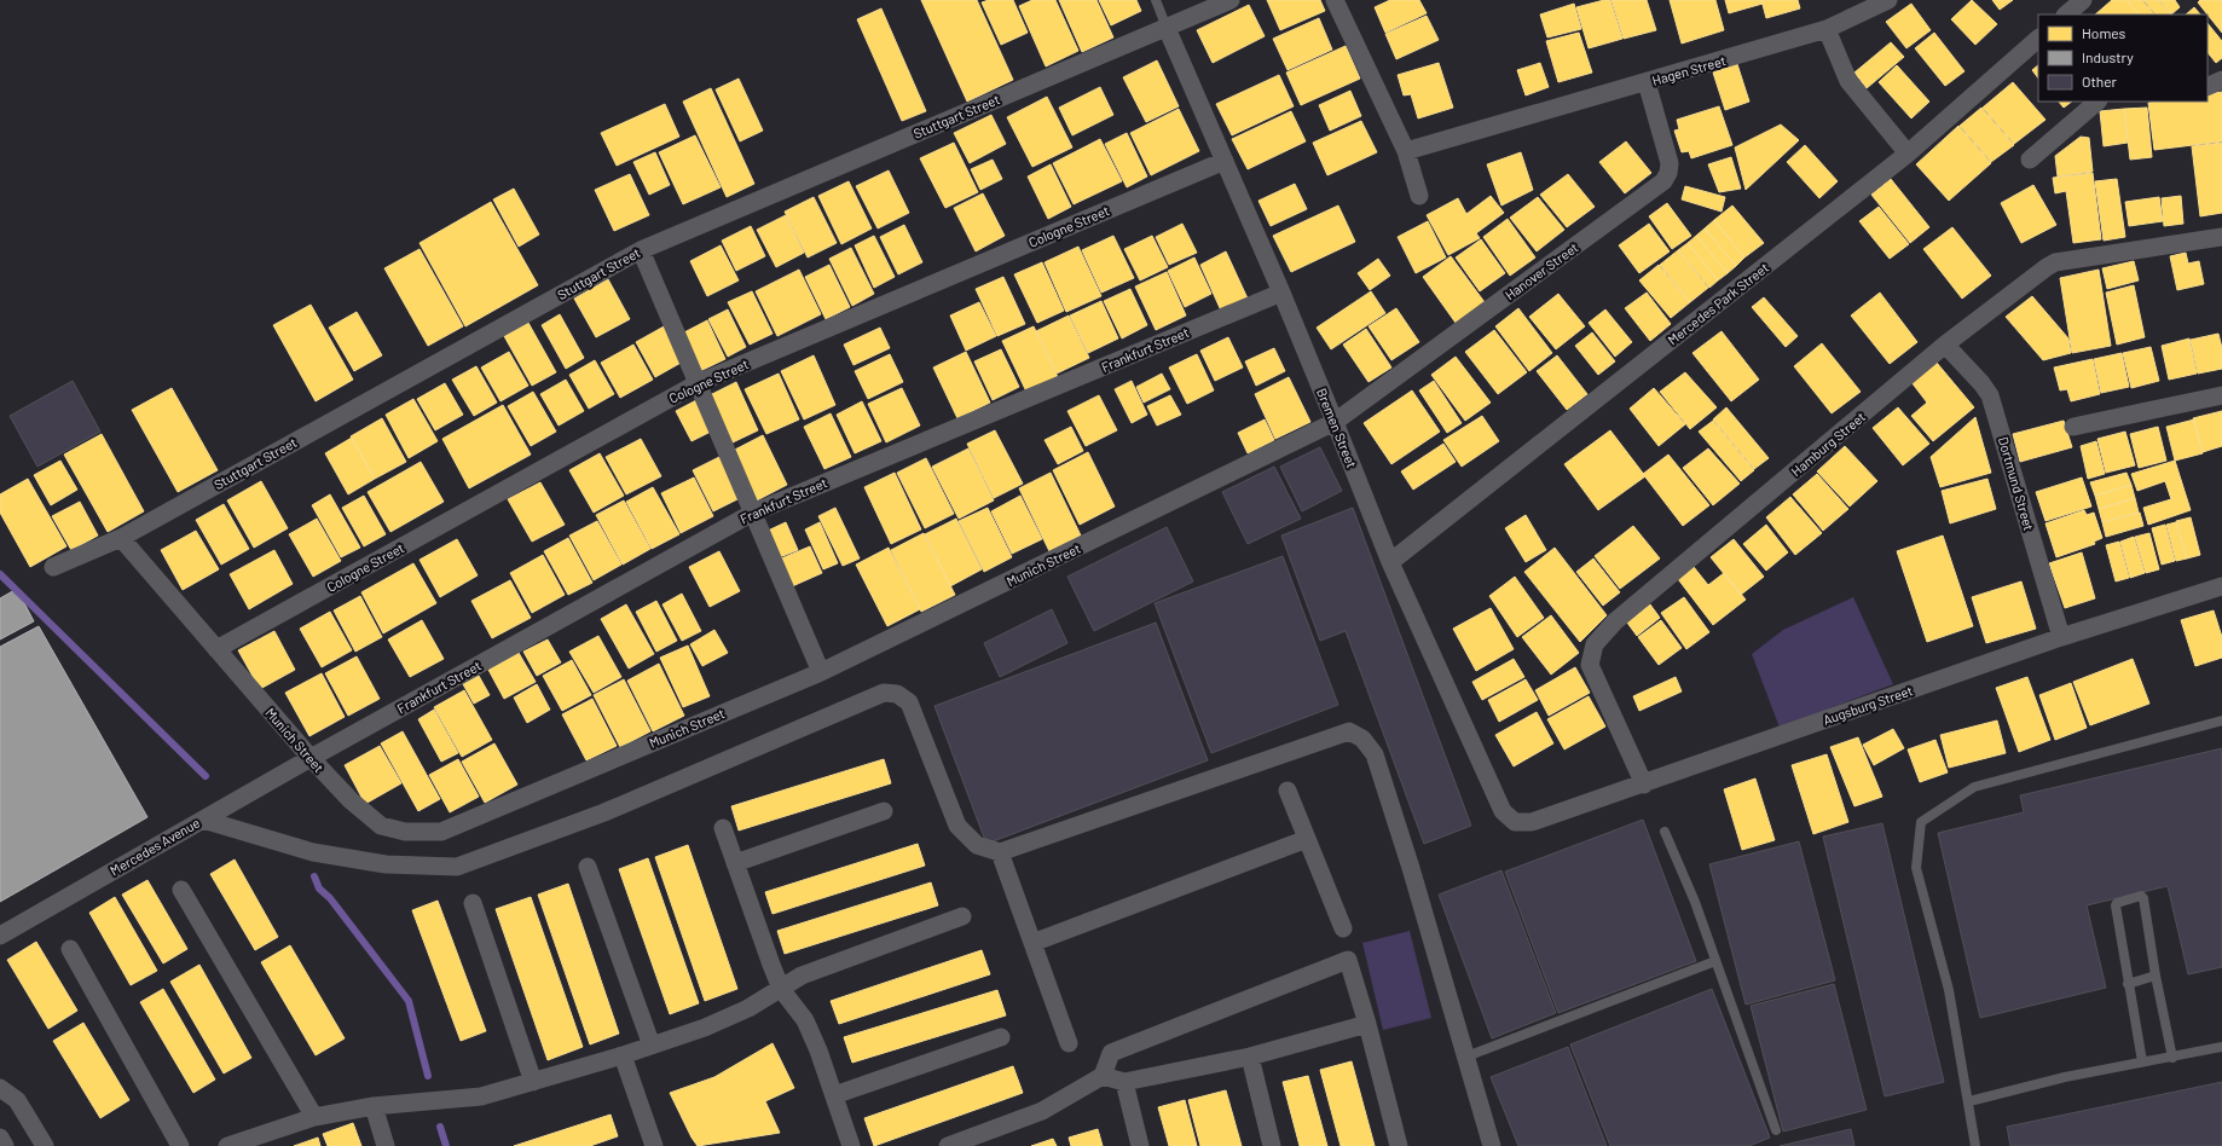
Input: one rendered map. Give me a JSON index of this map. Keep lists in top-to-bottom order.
{
  "streets": {
    "street": [
      "Hagen Street",
      "Stuttgart Street",
      "Cologne Street",
      "Hanover Street",
      "Mercedes Park Street",
      "Frankfurt Street",
      "Bremen Street",
      "Hamburg Street",
      "Dortmund Street",
      "Munich Street",
      "Augsburg Street",
      "Mercedes Avenue"
    ]
  },
  "crossings": [
    ["Hagen Street", "Hanover Street"],
    ["Stuttgart Street", "Bremen Street"],
    ["Stuttgart Street", "Munich Street"],
    ["Cologne Street", "Bremen Street"],
    ["Cologne Street", "Munich Street"],
    ["Hanover Street", "Bremen Street"],
    ["Hanover Street", "Munich Street"],
    ["Mercedes Park Street", "Bremen Street"],
    ["Frankfurt Street", "Bremen Street"],
    ["Frankfurt Street", "Munich Street"],
    ["Frankfurt Street", "Mercedes Avenue"],
    ["Bremen Street", "Munich Street"],
    ["Bremen Street", "Augsburg Street"],
    ["Hamburg Street", "Dortmund Street"],
    ["Hamburg Street", "Augsburg Street"],
    ["Dortmund Street", "Augsburg Street"],
    ["Munich Street", "Mercedes Avenue"]
  ],
  "legend": ["Homes", "Industry", "Other"]
}
